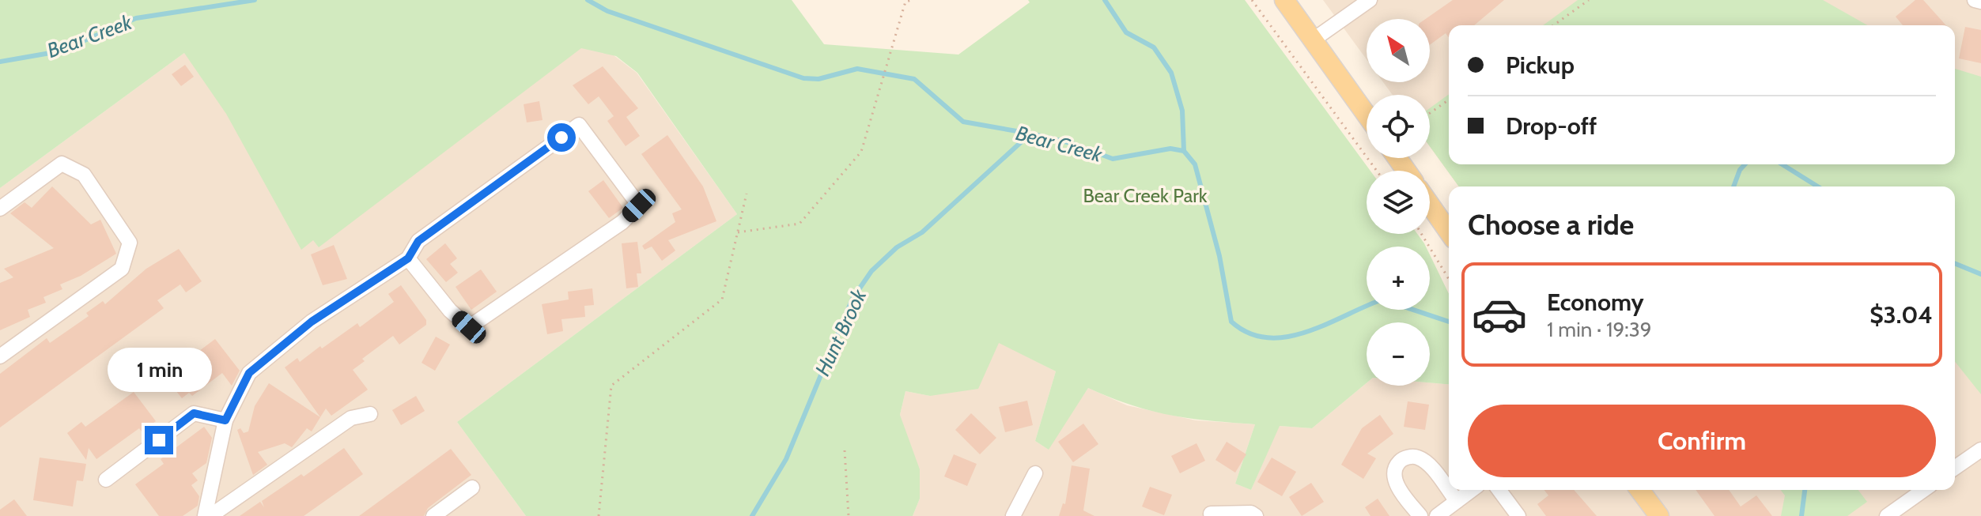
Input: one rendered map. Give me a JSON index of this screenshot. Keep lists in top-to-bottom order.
{
  "water": ["Bear Creek", "Hunt Brook"],
  "parks": ["Bear Creek Park"],
  "north": "top left",
  "page": {
    "map_buttons": ["+", "−"],
    "banner": ["Pickup", "Drop-off"],
    "heading": "Choose a ride",
    "list": [
      {
        "name": "Economy",
        "note": "1 min · 19:39",
        "value": "$3.04"
      }
    ],
    "bubble": "1 min",
    "buttons": "Confirm"
  }
}
